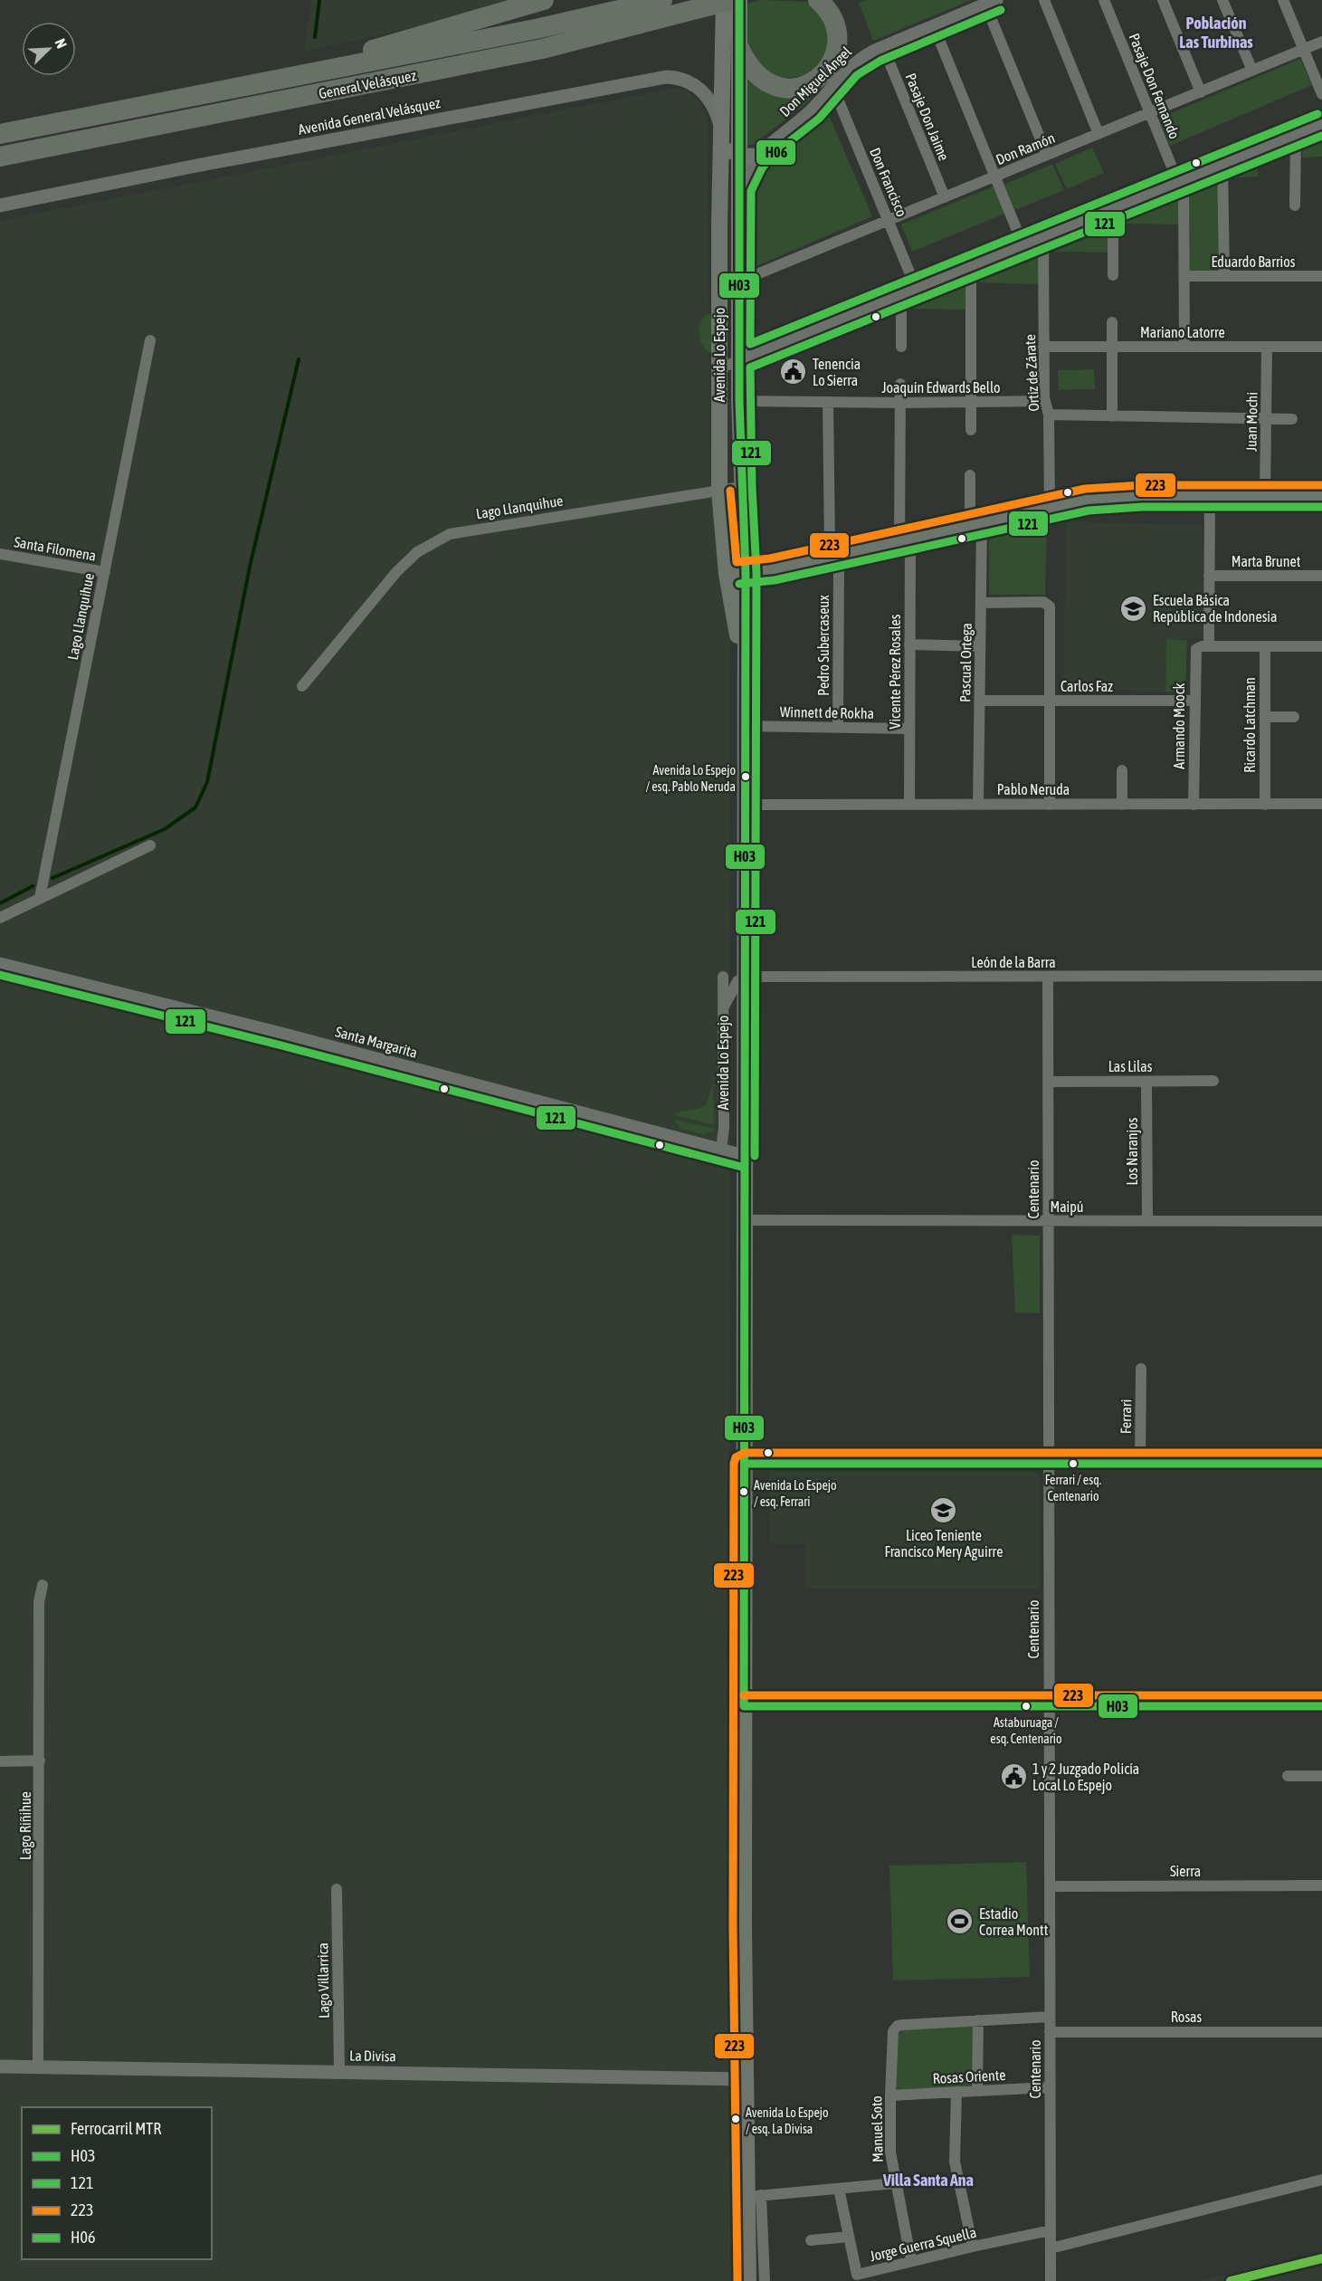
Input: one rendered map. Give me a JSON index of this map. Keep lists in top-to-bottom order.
{
  "streets": {
    "highway": ["General Velásquez"],
    "main road": ["Avenida Lo Espejo"],
    "street": [
      "Don Miguel Ángel",
      "Pasaje Don Fernando",
      "Avenida General Velásquez",
      "Pasaje Don Jaime",
      "Don Ramón",
      "Don Francisco",
      "Eduardo Barrios",
      "Mariano Latorre",
      "Ortiz de Zárate",
      "Joaquín Edwards Bello",
      "Juan Mochi",
      "Lago Llanquihue",
      "Santa Filomena",
      "Marta Brunet",
      "Pedro Subercaseux",
      "Pascual Ortega",
      "Vicente Pérez Rosales",
      "Carlos Faz",
      "Winnett de Rokha",
      "Ricardo Latchman",
      "Armando Moock",
      "Pablo Neruda",
      "León de la Barra",
      "Santa Margarita",
      "Las Lilas",
      "Los Naranjos",
      "Centenario",
      "Maipú",
      "Ferrari",
      "Lago Riñihue",
      "Sierra",
      "Lago Villarrica",
      "Rosas",
      "La Divisa",
      "Rosas Oriente",
      "Manuel Soto",
      "Jorge Guerra Squella"
    ]
  },
  "crossings": [
    ["Don Miguel Ángel", "Pasaje Don Jaime"],
    ["Don Miguel Ángel", "Don Francisco"],
    ["Don Miguel Ángel", "Avenida Lo Espejo"],
    ["General Velásquez", "Avenida Lo Espejo"],
    ["Pasaje Don Fernando", "Don Ramón"],
    ["Pasaje Don Fernando", "Eduardo Barrios"],
    ["Pasaje Don Fernando", "Mariano Latorre"],
    ["Avenida General Velásquez", "Avenida Lo Espejo"],
    ["Pasaje Don Jaime", "Don Ramón"],
    ["Don Ramón", "Don Francisco"],
    ["Don Ramón", "Avenida Lo Espejo"],
    ["Mariano Latorre", "Ortiz de Zárate"],
    ["Mariano Latorre", "Juan Mochi"],
    ["Avenida Lo Espejo", "Joaquín Edwards Bello"],
    ["Avenida Lo Espejo", "Lago Llanquihue"],
    ["Avenida Lo Espejo", "Winnett de Rokha"],
    ["Avenida Lo Espejo", "Pablo Neruda"],
    ["Avenida Lo Espejo", "León de la Barra"],
    ["Avenida Lo Espejo", "Santa Margarita"],
    ["Avenida Lo Espejo", "Maipú"],
    ["Avenida Lo Espejo", "La Divisa"],
    ["Ortiz de Zárate", "Joaquín Edwards Bello"],
    ["Joaquín Edwards Bello", "Pedro Subercaseux"],
    ["Joaquín Edwards Bello", "Vicente Pérez Rosales"],
    ["Lago Llanquihue", "Santa Filomena"],
    ["Pedro Subercaseux", "Winnett de Rokha"],
    ["Pascual Ortega", "Carlos Faz"],
    ["Pascual Ortega", "Pablo Neruda"],
    ["Vicente Pérez Rosales", "Winnett de Rokha"],
    ["Vicente Pérez Rosales", "Pablo Neruda"],
    ["Carlos Faz", "Armando Moock"],
    ["Ricardo Latchman", "Pablo Neruda"],
    ["Armando Moock", "Pablo Neruda"],
    ["León de la Barra", "Centenario"],
    ["Las Lilas", "Los Naranjos"],
    ["Las Lilas", "Centenario"],
    ["Los Naranjos", "Maipú"],
    ["Centenario", "Maipú"],
    ["Centenario", "Sierra"],
    ["Centenario", "Rosas"],
    ["Centenario", "Rosas Oriente"],
    ["Centenario", "Jorge Guerra Squella"],
    ["Lago Riñihue", "La Divisa"],
    ["Lago Villarrica", "La Divisa"],
    ["Rosas Oriente", "Manuel Soto"],
    ["Manuel Soto", "Jorge Guerra Squella"]
  ],
  "districts": ["Población Las Turbinas", "Villa Santa Ana"],
  "places": {
    "public building": ["Tenencia Lo Sierra", "1 y 2 Juzgado Policía Local Lo Espejo"],
    "school or university": ["Escuela Básica República de Indonesia", "Liceo Teniente Francisco Mery Aguirre"],
    "other": [
      "Avenida Lo Espejo / esq. Pablo Neruda",
      "Ferrari / esq. Centenario",
      "Avenida Lo Espejo / esq. Ferrari",
      "Astaburuaga / esq. Centenario",
      "Avenida Lo Espejo / esq. La Divisa"
    ],
    "sports": ["Estadio Correa Montt"]
  },
  "lines": [
    "transit line H03",
    "transit line H06",
    "transit line 121",
    "transit line 223",
    "rail line MTR"
  ],
  "legend": [
    "Ferrocarril MTR",
    "H03",
    "121",
    "223",
    "H06"
  ],
  "north": "top right"
}
